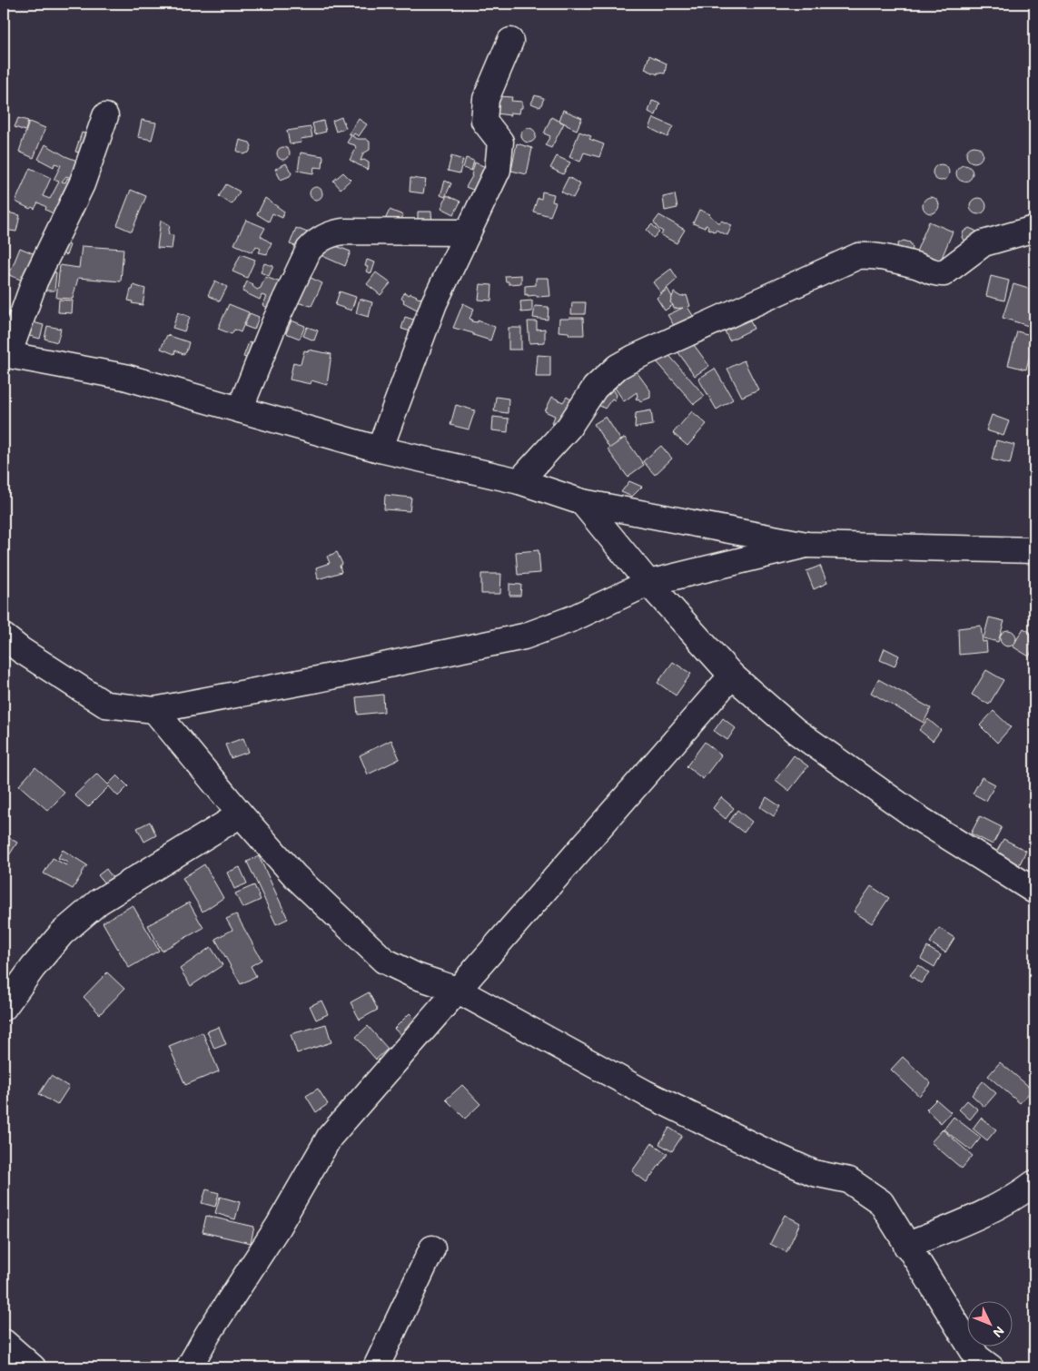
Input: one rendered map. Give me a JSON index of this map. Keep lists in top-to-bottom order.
{
  "north": "bottom right"
}
